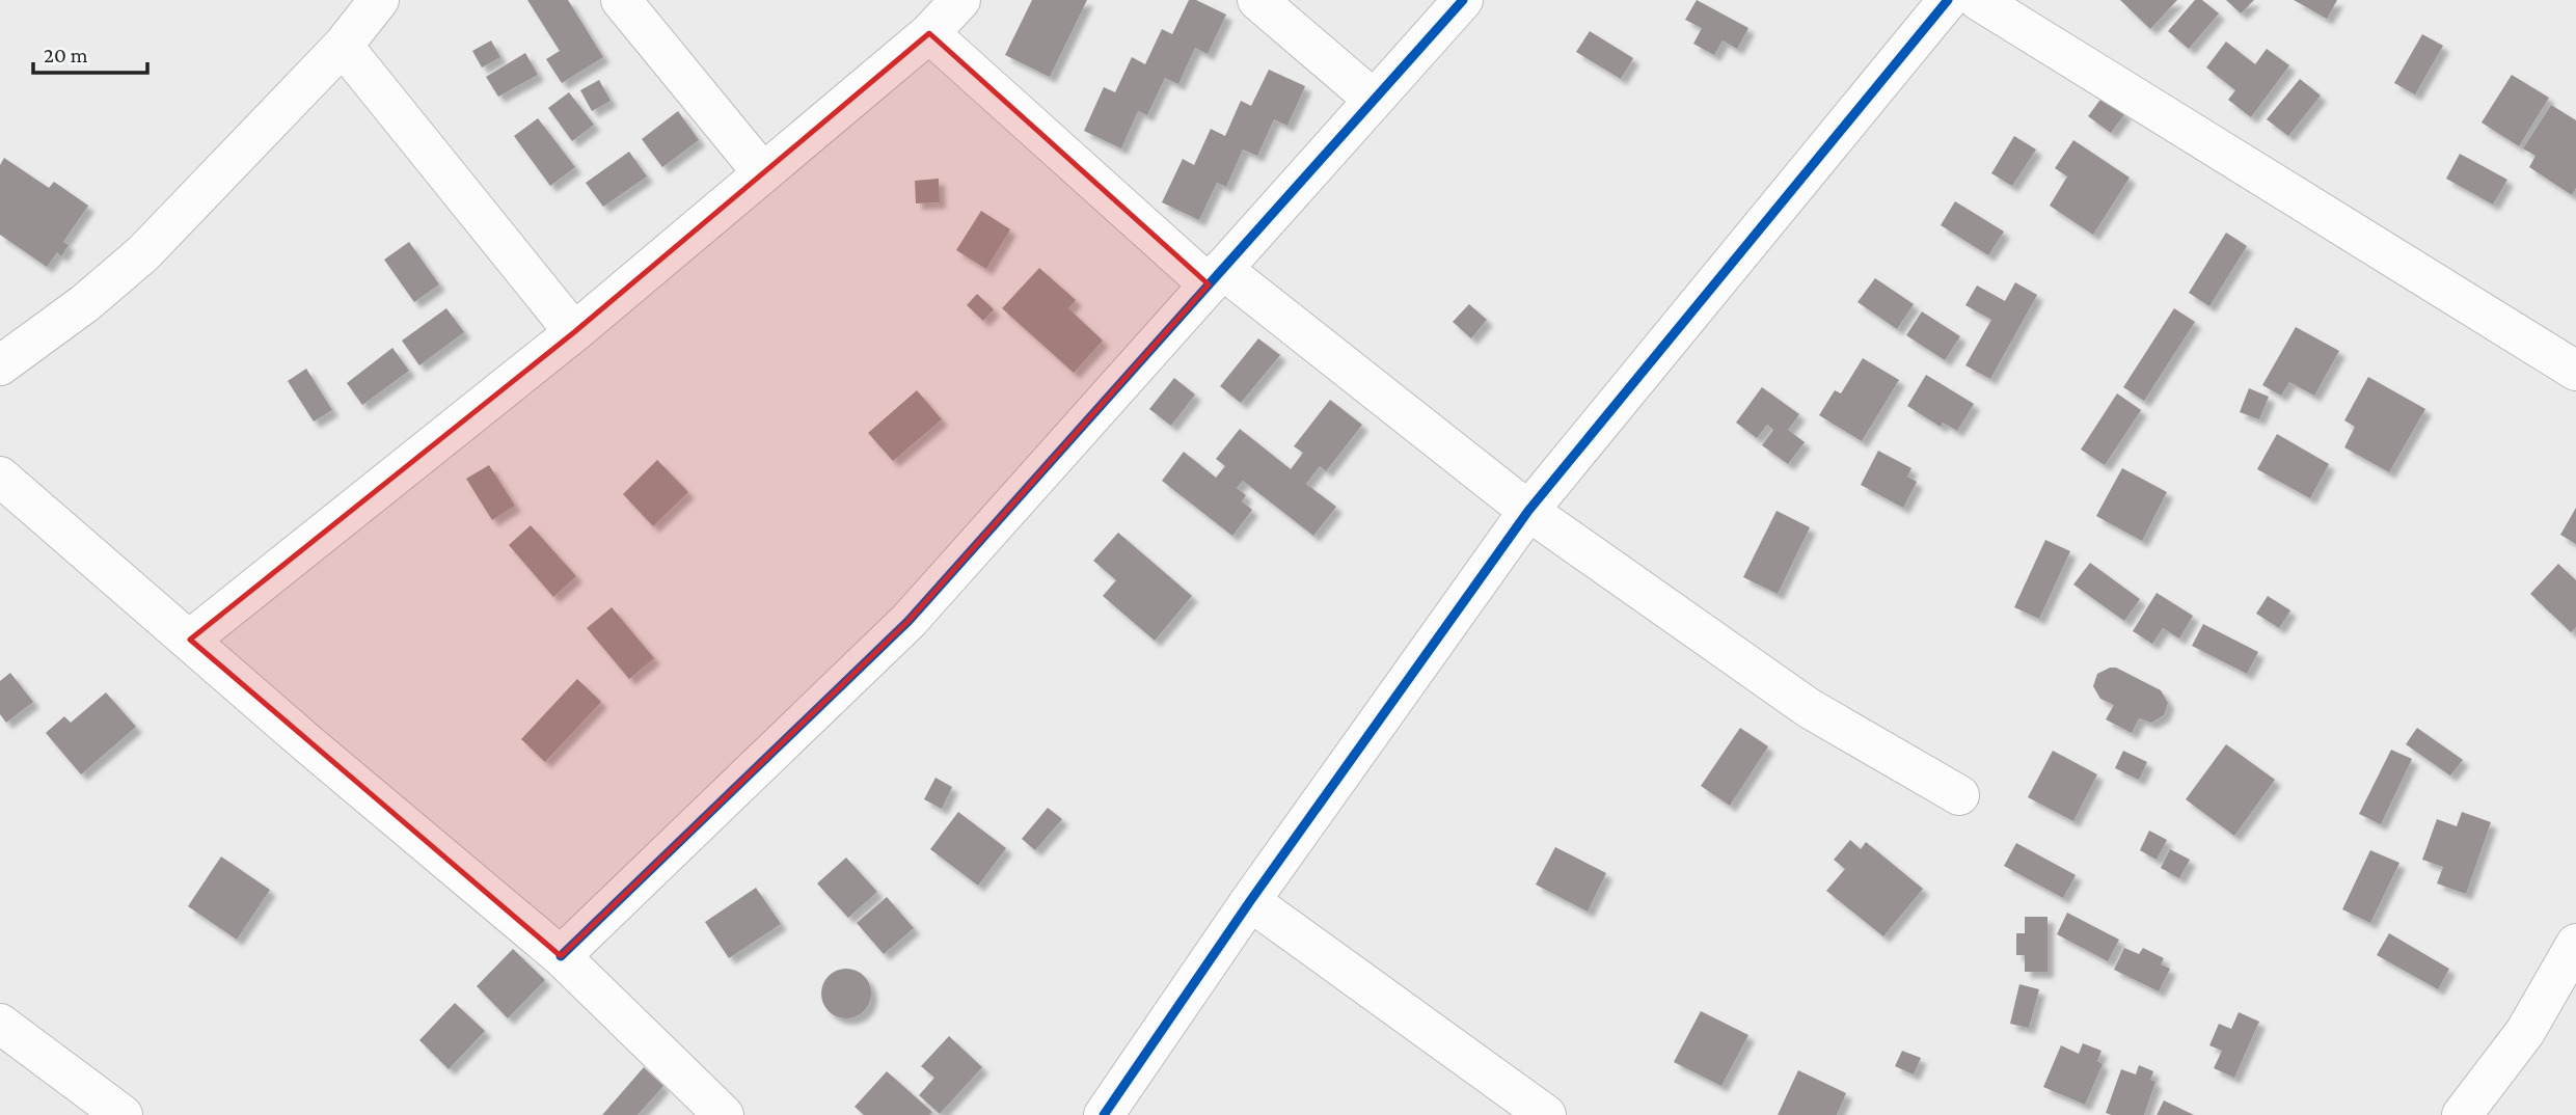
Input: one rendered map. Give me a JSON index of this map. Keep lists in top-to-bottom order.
{
  "scale_bar": "20 m"
}
